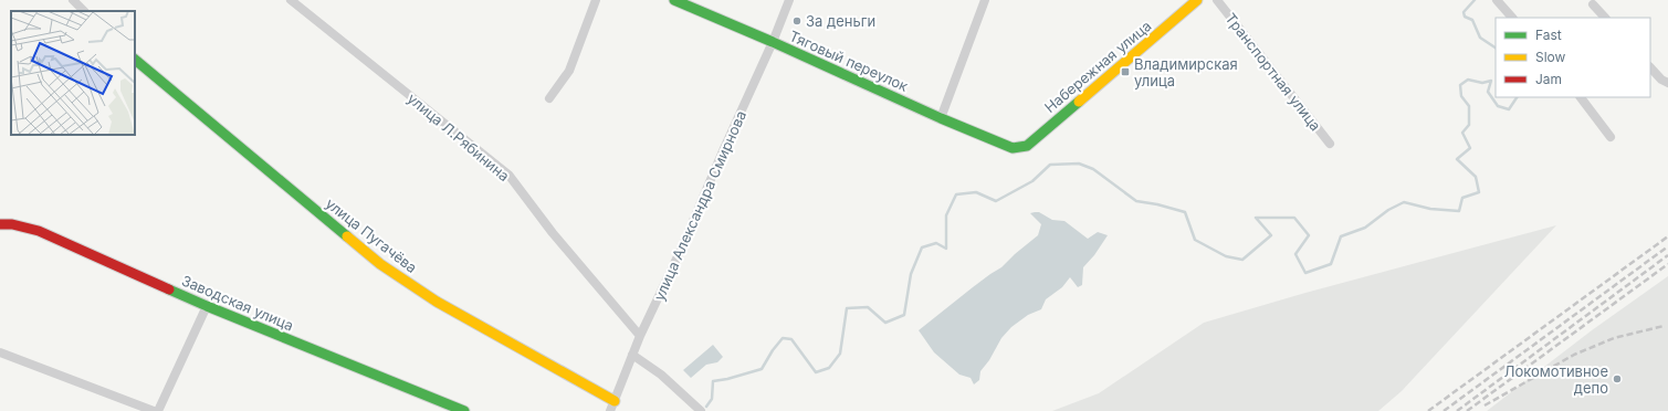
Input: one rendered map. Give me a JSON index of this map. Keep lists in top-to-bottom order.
{
  "streets": {
    "street": [
      "Тяговый переулок",
      "Набережная улица",
      "Транспортная улица",
      "улица Л.Рябинина",
      "улица Александра Смирнова",
      "улица Пугачёва",
      "Заводская улица"
    ]
  },
  "crossings": [
    ["Тяговый переулок", "Набережная улица"],
    ["Тяговый переулок", "улица Александра Смирнова"],
    ["улица Л.Рябинина", "улица Александра Смирнова"],
    ["улица Александра Смирнова", "улица Пугачёва"]
  ],
  "places": {
    "other": ["За деньги", "Локомотивное депо"],
    "transit": ["Владимирская улица"]
  },
  "legend": ["Fast", "Slow", "Jam"]
}
